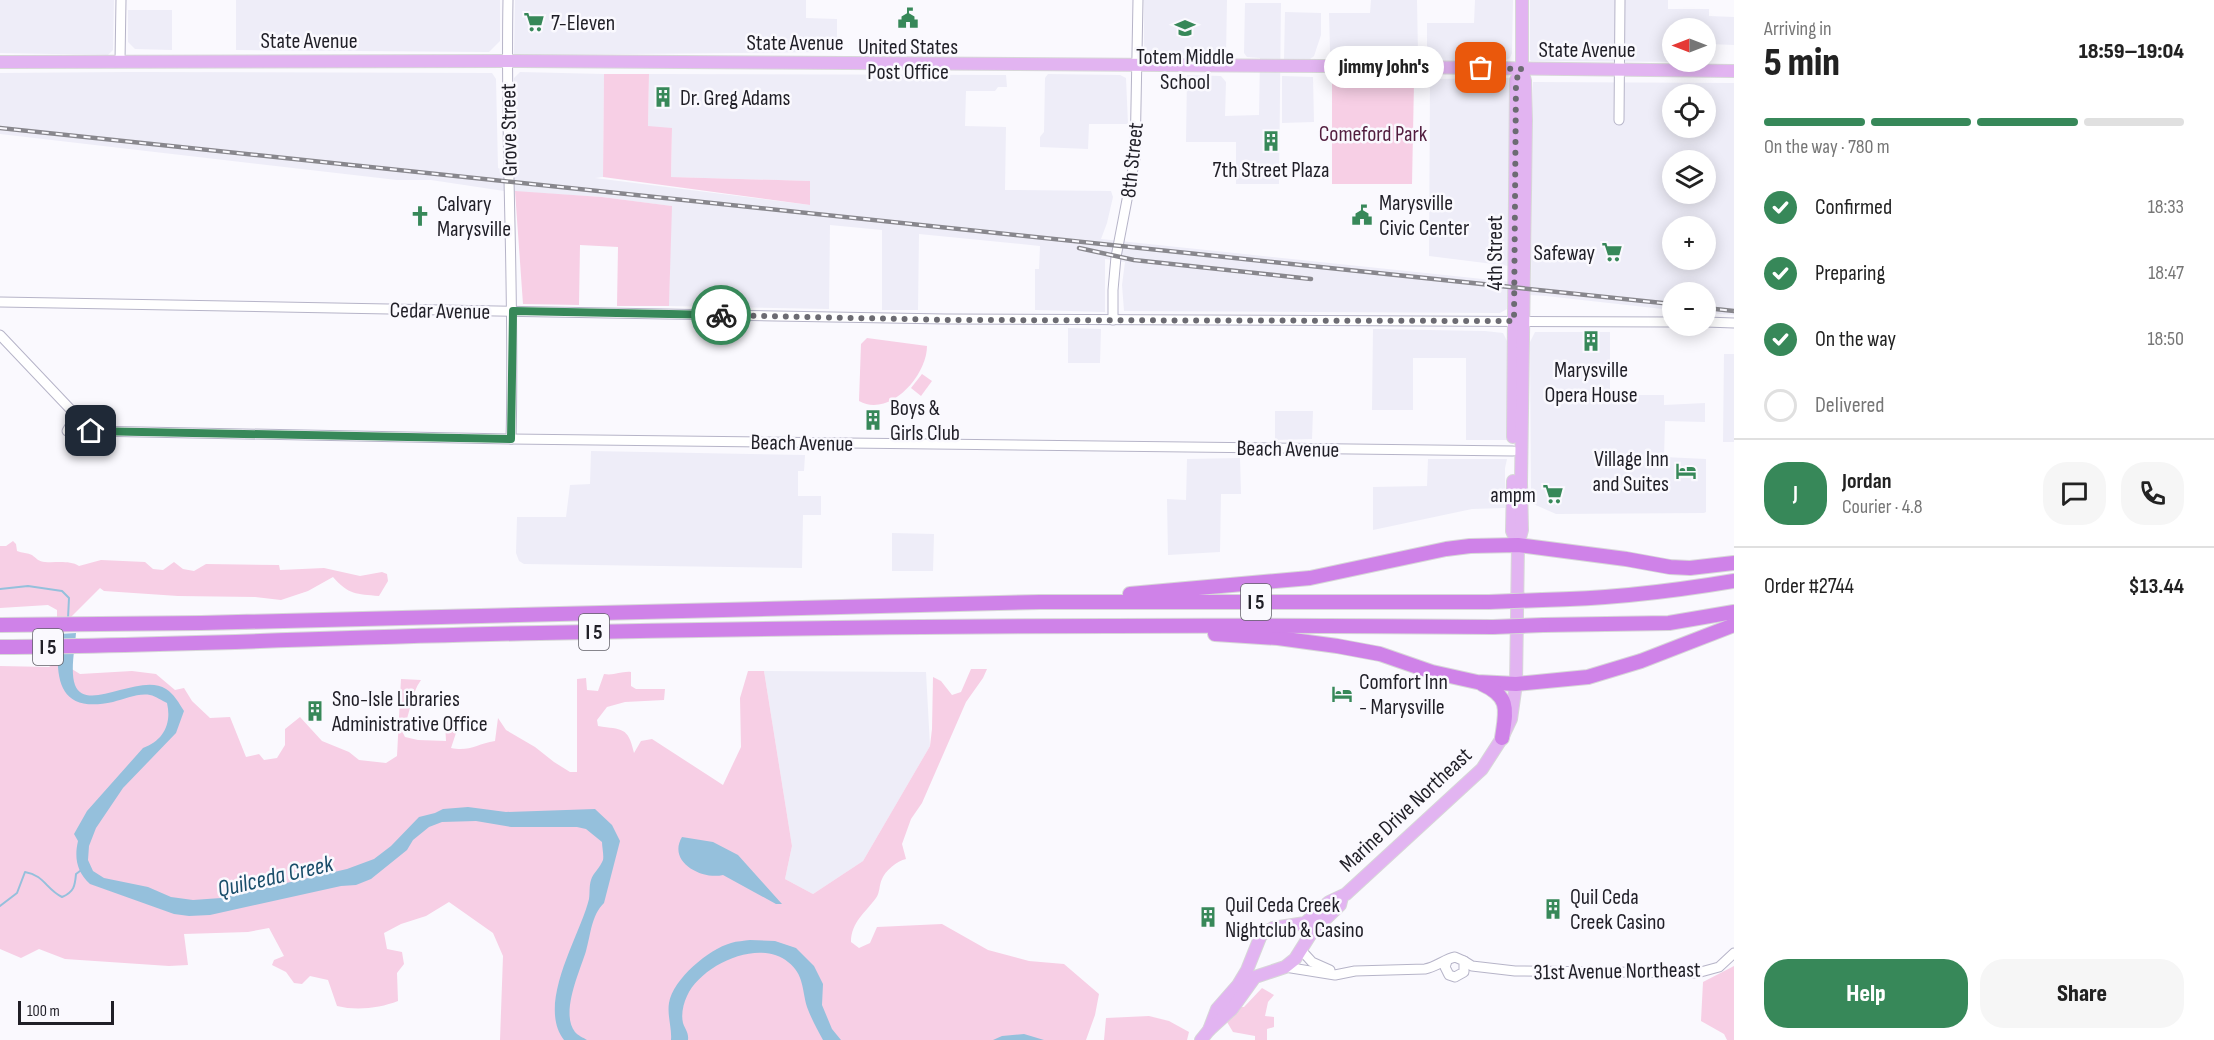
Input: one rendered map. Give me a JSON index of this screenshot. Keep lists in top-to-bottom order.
{
  "streets": {
    "highway": ["I 5"],
    "main road": ["State Avenue", "4th Street", "Marine Drive Northeast"],
    "street": [
      "Grove Street",
      "8th Street",
      "Cedar Avenue",
      "Beach Avenue",
      "31st Avenue Northeast"
    ]
  },
  "crossings": [
    ["State Avenue", "Grove Street"],
    ["State Avenue", "8th Street"],
    ["State Avenue", "4th Street"],
    ["Grove Street", "Cedar Avenue"],
    ["Grove Street", "Beach Avenue"],
    ["8th Street", "Cedar Avenue"],
    ["4th Street", "Cedar Avenue"],
    ["4th Street", "Beach Avenue"],
    ["4th Street", "Marine Drive Northeast"]
  ],
  "water": ["Quilceda Creek"],
  "parks": ["Comeford Park"],
  "places": {
    "public building": ["United States Post Office", "Marysville Civic Center"],
    "supermarket": ["7-Eleven", "Safeway", "ampm"],
    "school or university": ["Totem Middle School"],
    "other": ["Jimmy John's"],
    "building": [
      "Dr. Greg Adams",
      "7th Street Plaza",
      "Marysville Opera House",
      "Boys & Girls Club",
      "Sno-Isle Libraries Administrative Office",
      "Quil Ceda Creek Casino",
      "Quil Ceda Creek Nightclub & Casino"
    ],
    "church": ["Calvary Marysville"],
    "hotel": ["Village Inn and Suites", "Comfort Inn - Marysville"]
  },
  "scale_bar": "100 m",
  "north": "left",
  "page": {
    "heading": ["5 min", "Arriving in", "18:59–19:04"],
    "panel": [
      "Jordan",
      "Courier · 4.8",
      "Order #2744",
      "$13.44"
    ],
    "map_buttons": ["+", "−"],
    "bubble": "Jimmy John's",
    "bar": "On the way · 780 m",
    "list": [
      ["Confirmed", "18:33"],
      ["Preparing", "18:47"],
      ["On the way", "18:50"],
      "Delivered"
    ],
    "round": "J",
    "buttons": ["Help", "Share"],
    "scale": "100 m"
  }
}
